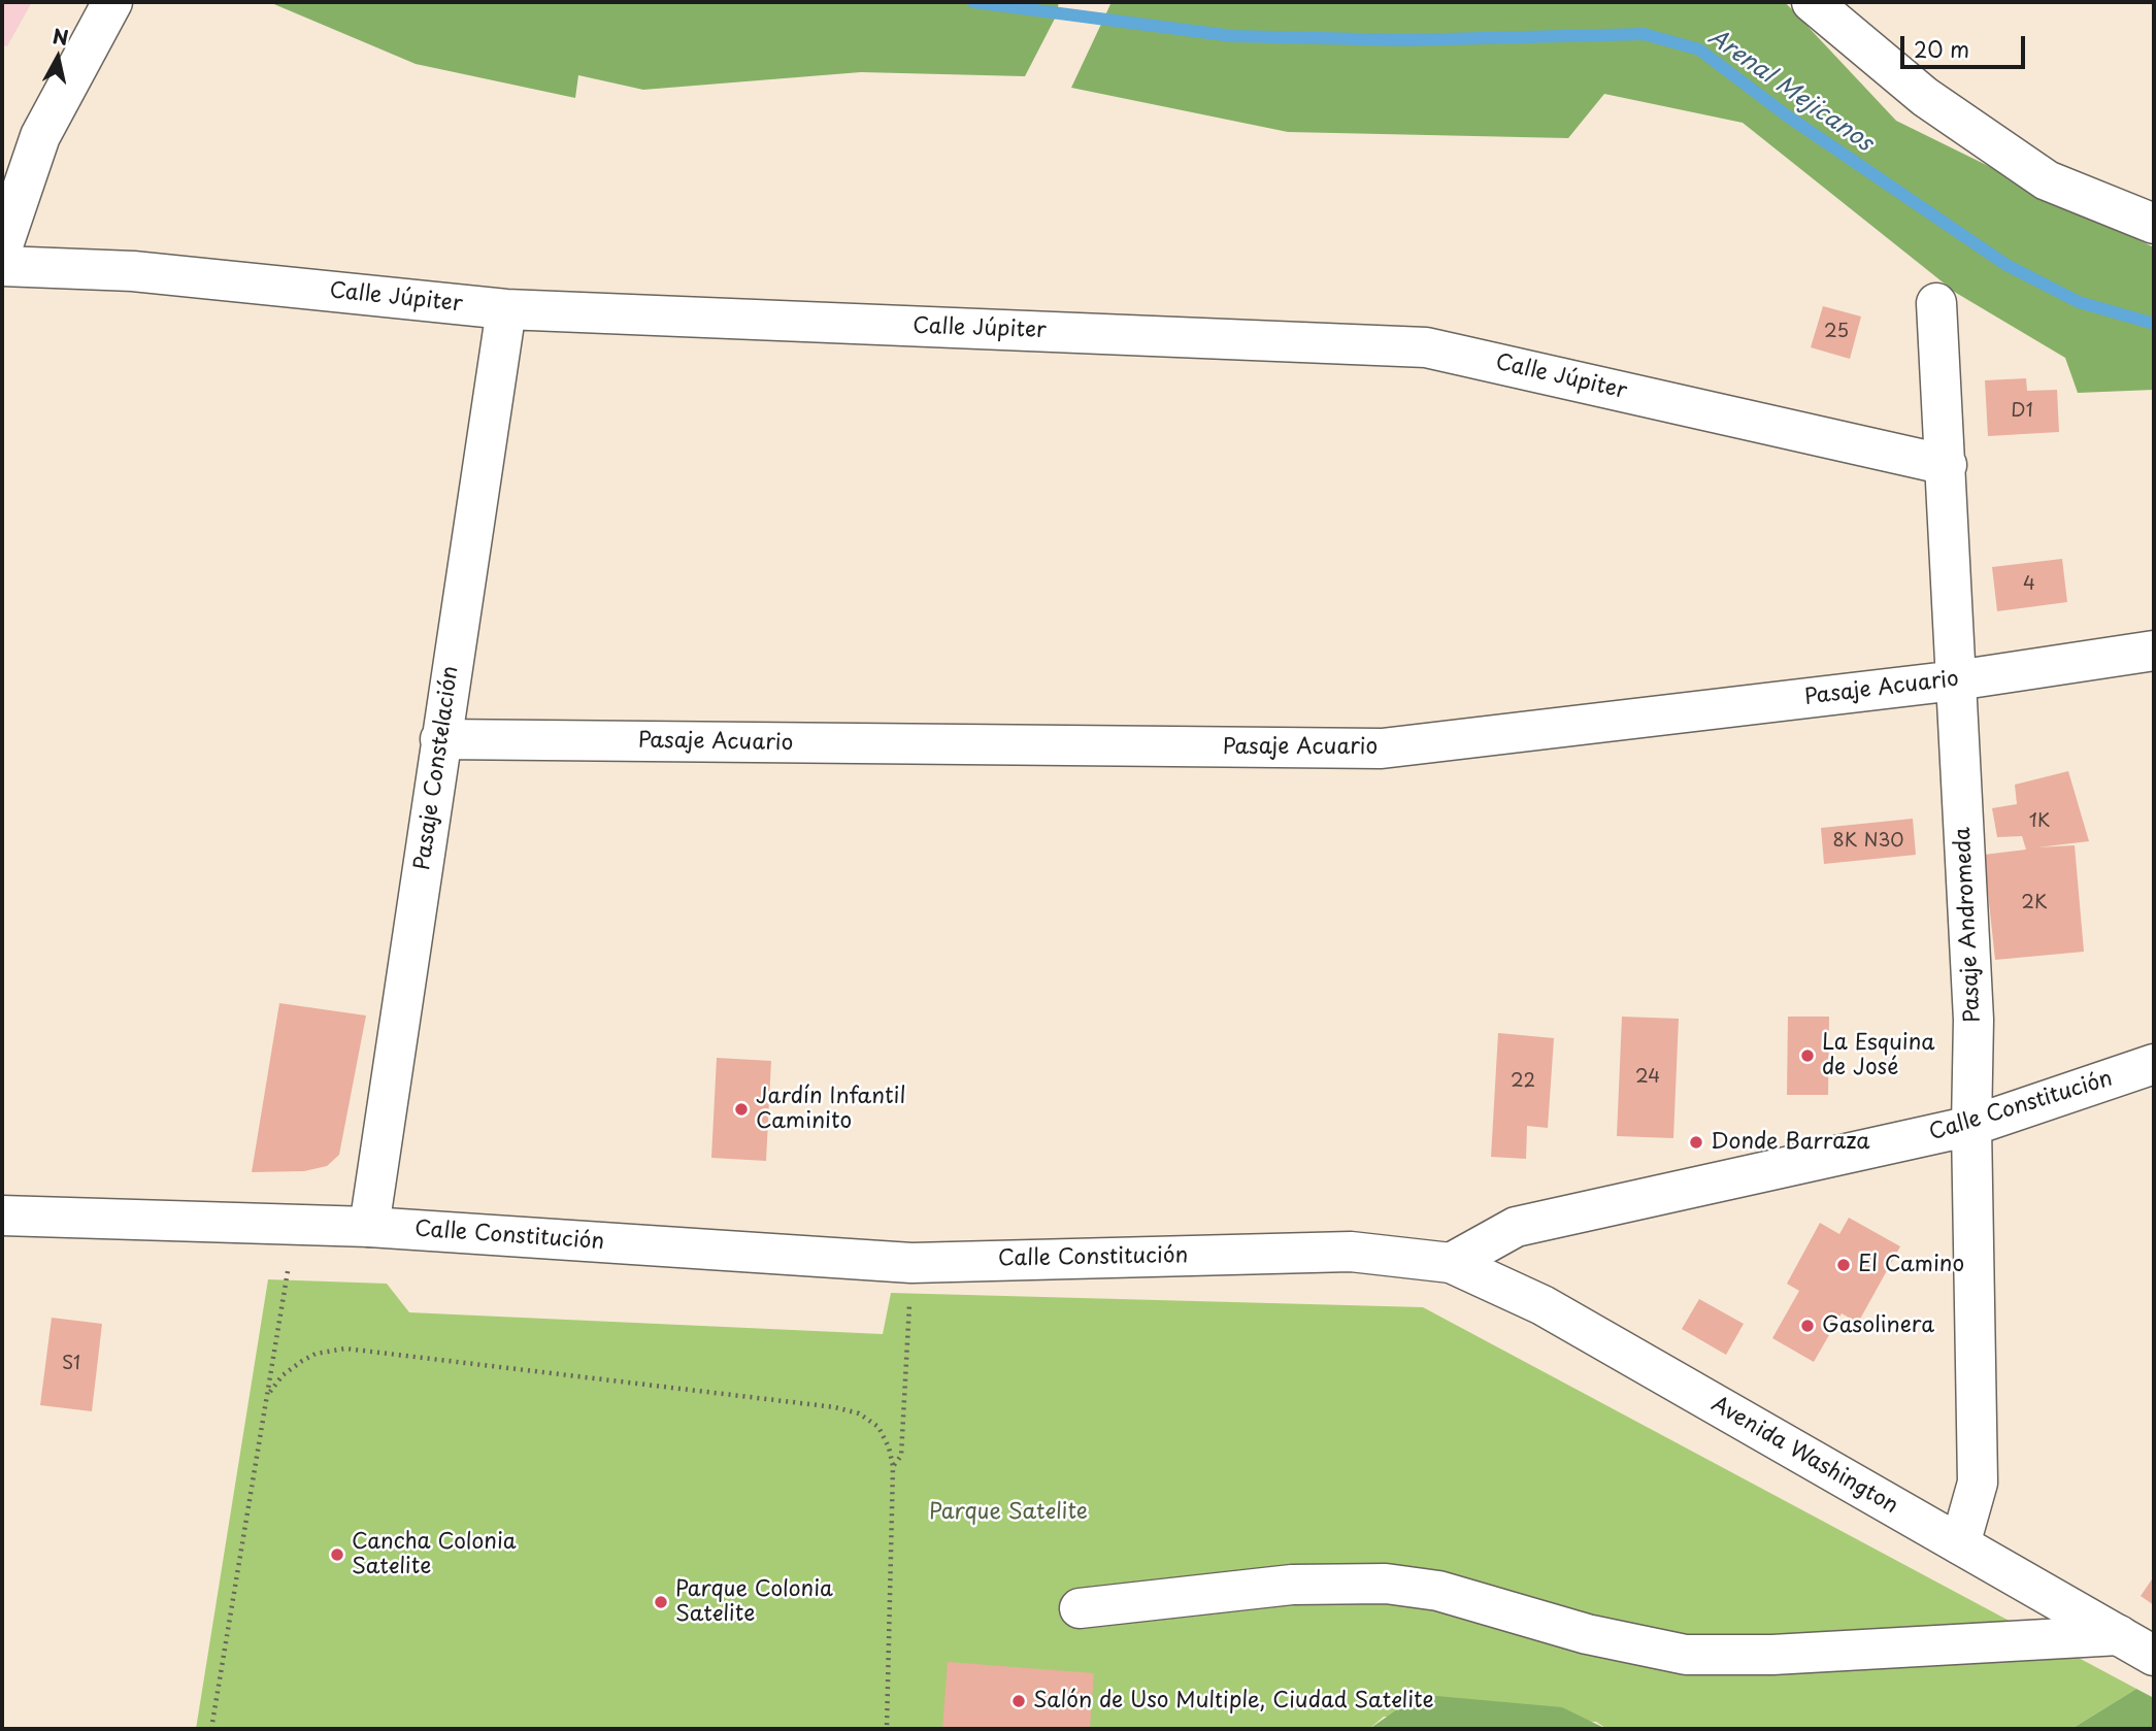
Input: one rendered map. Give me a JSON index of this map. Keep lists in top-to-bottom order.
{
  "streets": {
    "street": [
      "Calle Júpiter",
      "Pasaje Acuario",
      "Pasaje Constelación",
      "Pasaje Andromeda",
      "Calle Constitución",
      "Avenida Washington"
    ]
  },
  "crossings": [
    ["Calle Júpiter", "Pasaje Constelación"],
    ["Calle Júpiter", "Pasaje Andromeda"],
    ["Pasaje Acuario", "Pasaje Constelación"],
    ["Pasaje Acuario", "Pasaje Andromeda"],
    ["Pasaje Constelación", "Calle Constitución"],
    ["Pasaje Andromeda", "Calle Constitución"],
    ["Pasaje Andromeda", "Avenida Washington"],
    ["Calle Constitución", "Avenida Washington"]
  ],
  "water": ["Arenal Mejicanos"],
  "parks": ["Parque Satelite"],
  "places": [
    "La Esquina de José",
    "Jardín Infantil Caminito",
    "Donde Barraza",
    "El Camino",
    "Gasolinera",
    "Cancha Colonia Satelite",
    "Parque Colonia Satelite",
    "Salón de Uso Multiple, Ciudad Satelite"
  ],
  "house_numbers": [
    "25",
    "D1",
    "4",
    "1K",
    "8K N30",
    "2K",
    "24",
    "22",
    "S1"
  ],
  "scale_bar": "20 m",
  "north": "top"
}
